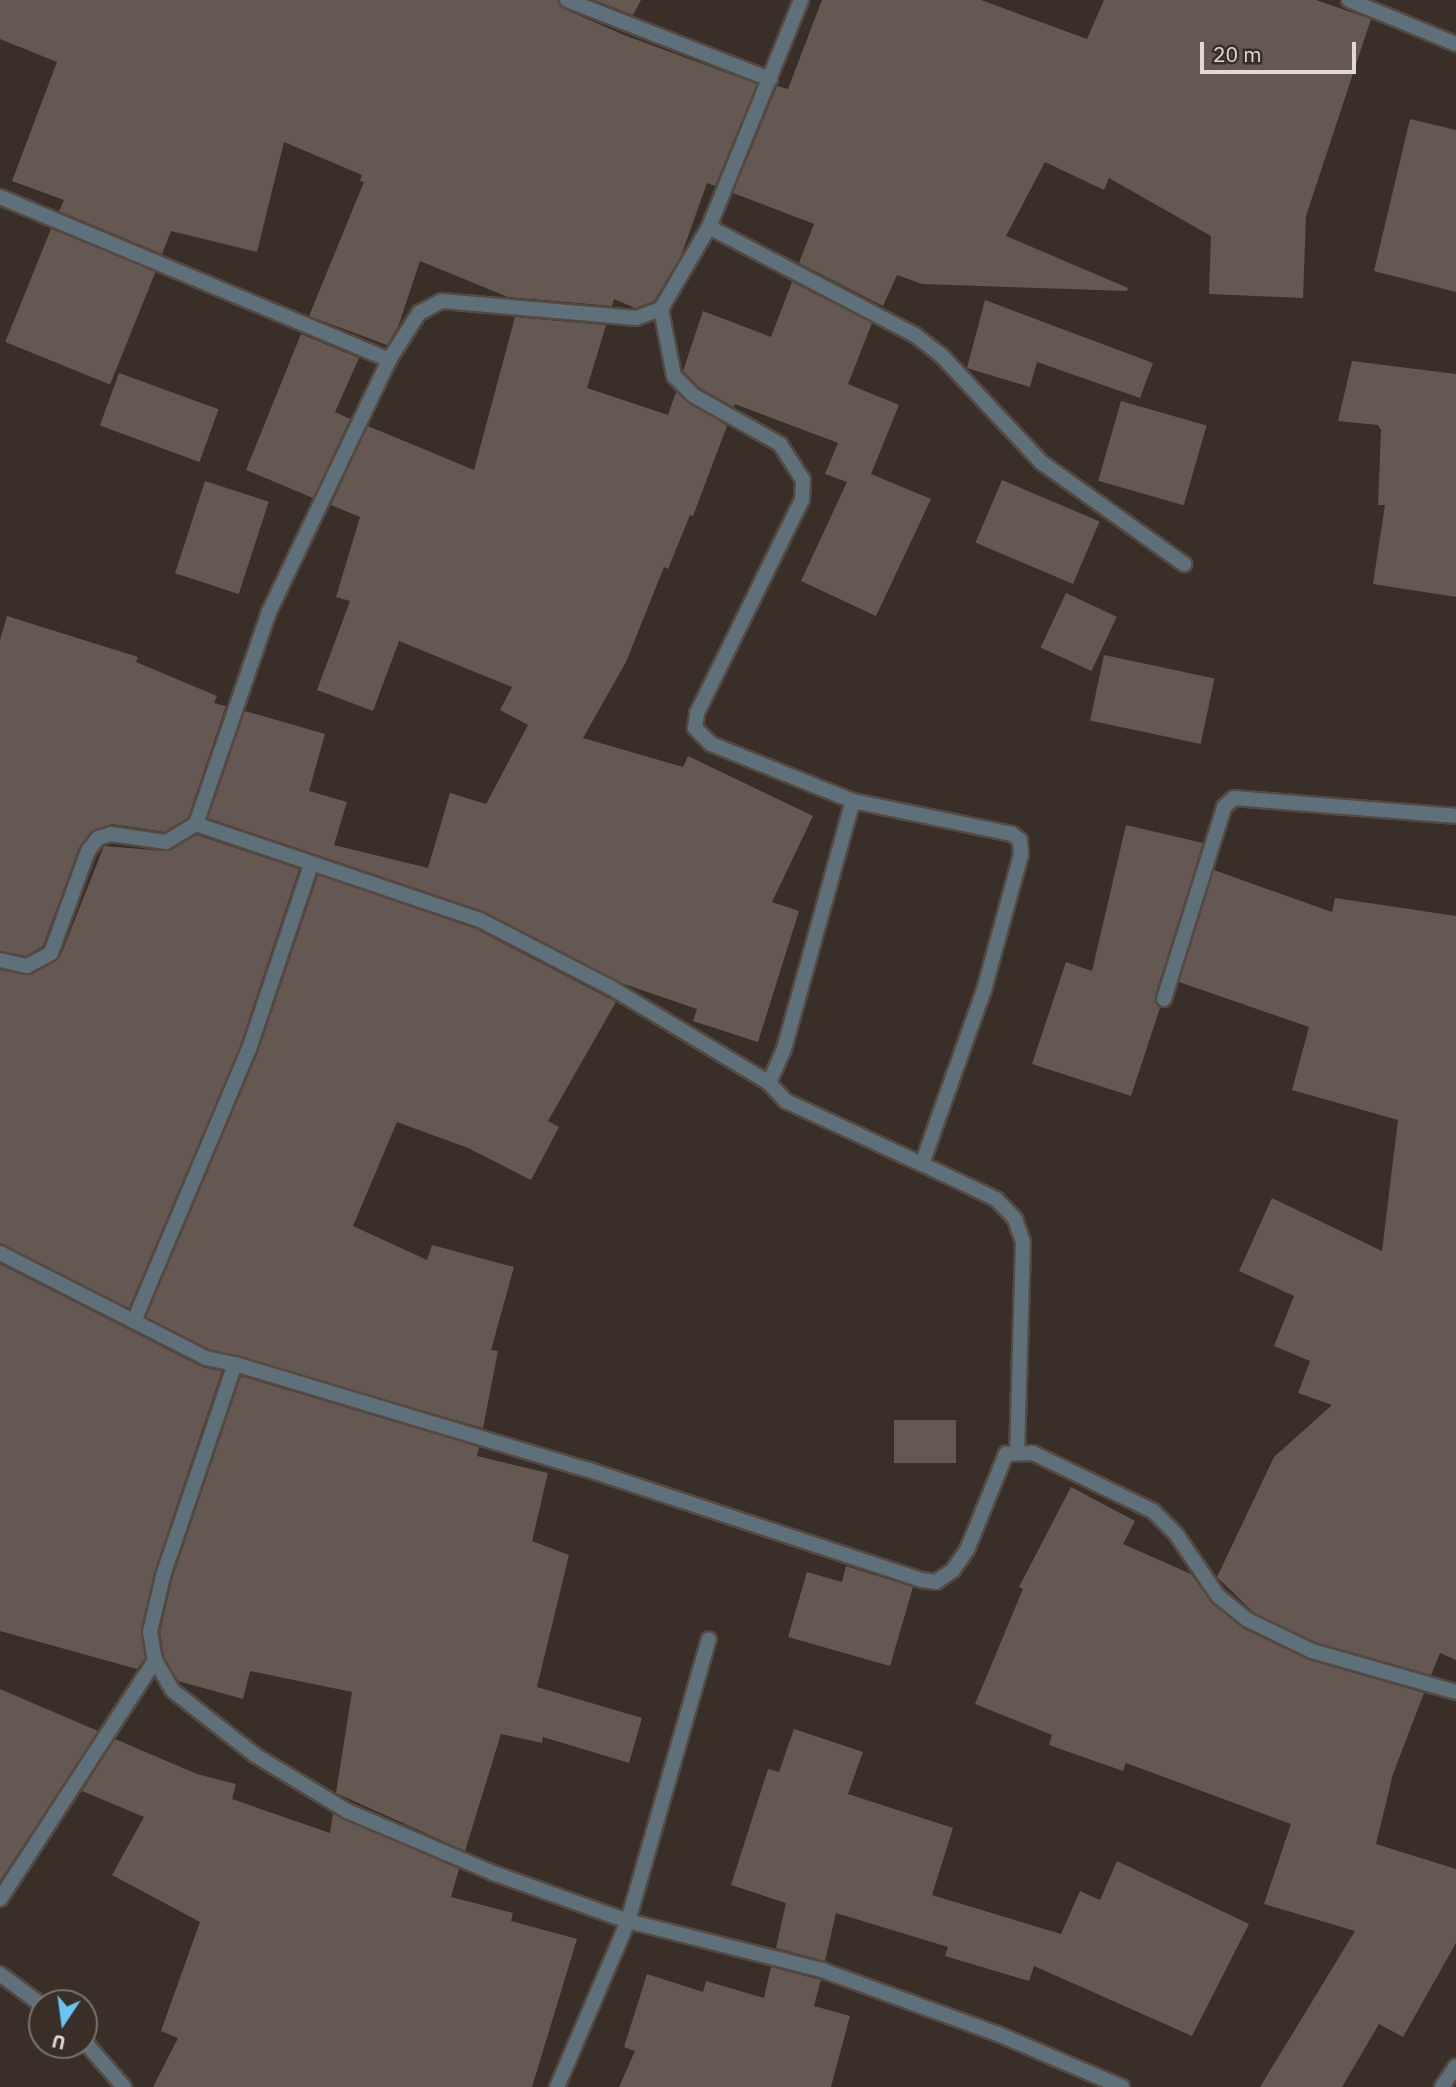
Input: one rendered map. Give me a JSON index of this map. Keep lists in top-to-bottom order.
{
  "scale_bar": "20 m",
  "north": "bottom"
}
